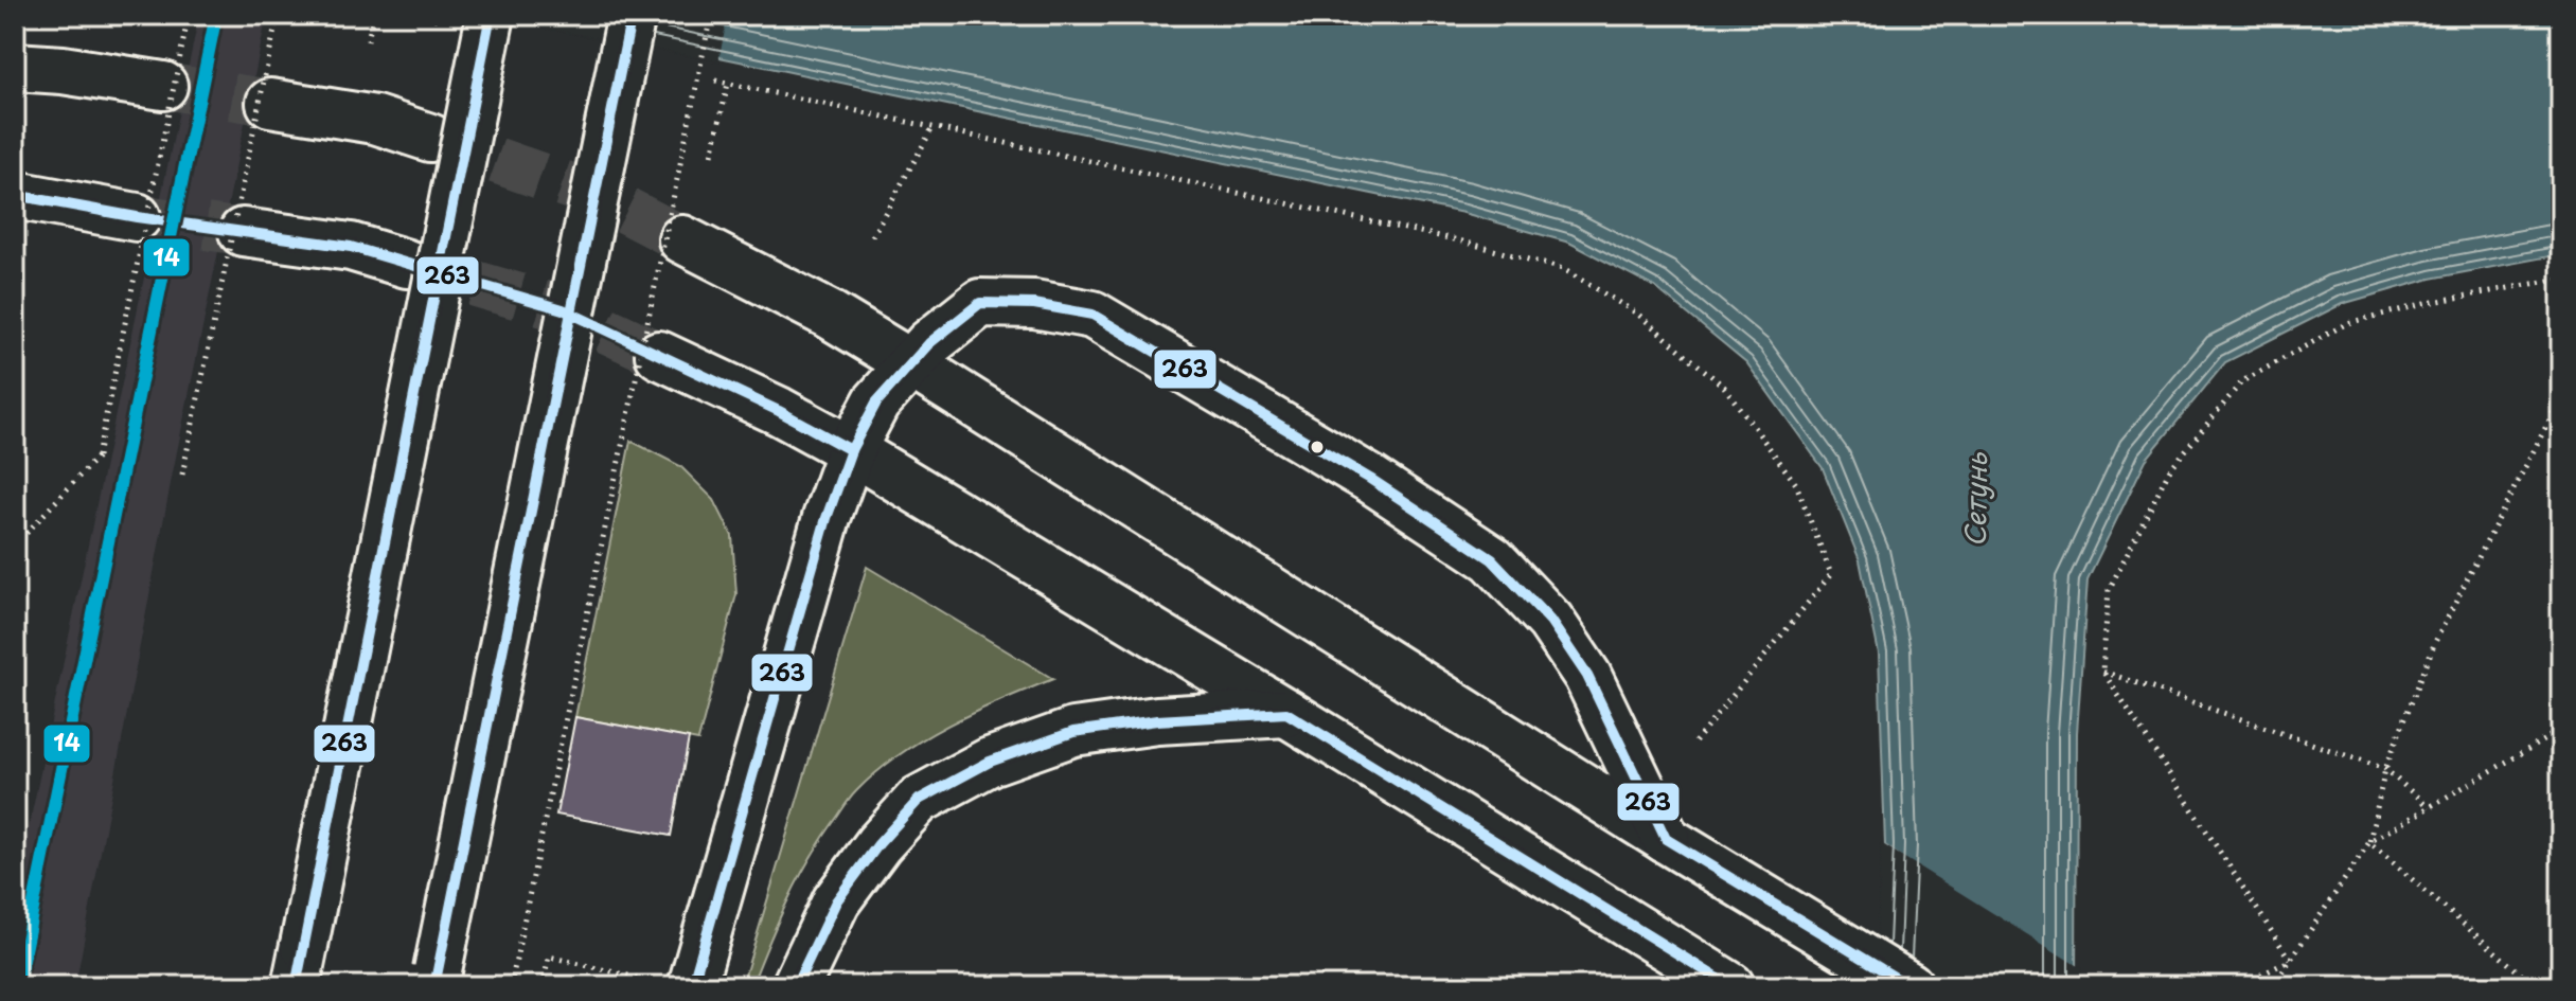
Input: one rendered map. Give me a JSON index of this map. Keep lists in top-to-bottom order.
{
  "water": ["Сетунь"],
  "lines": ["transit line 14", "transit line 263"]
}
